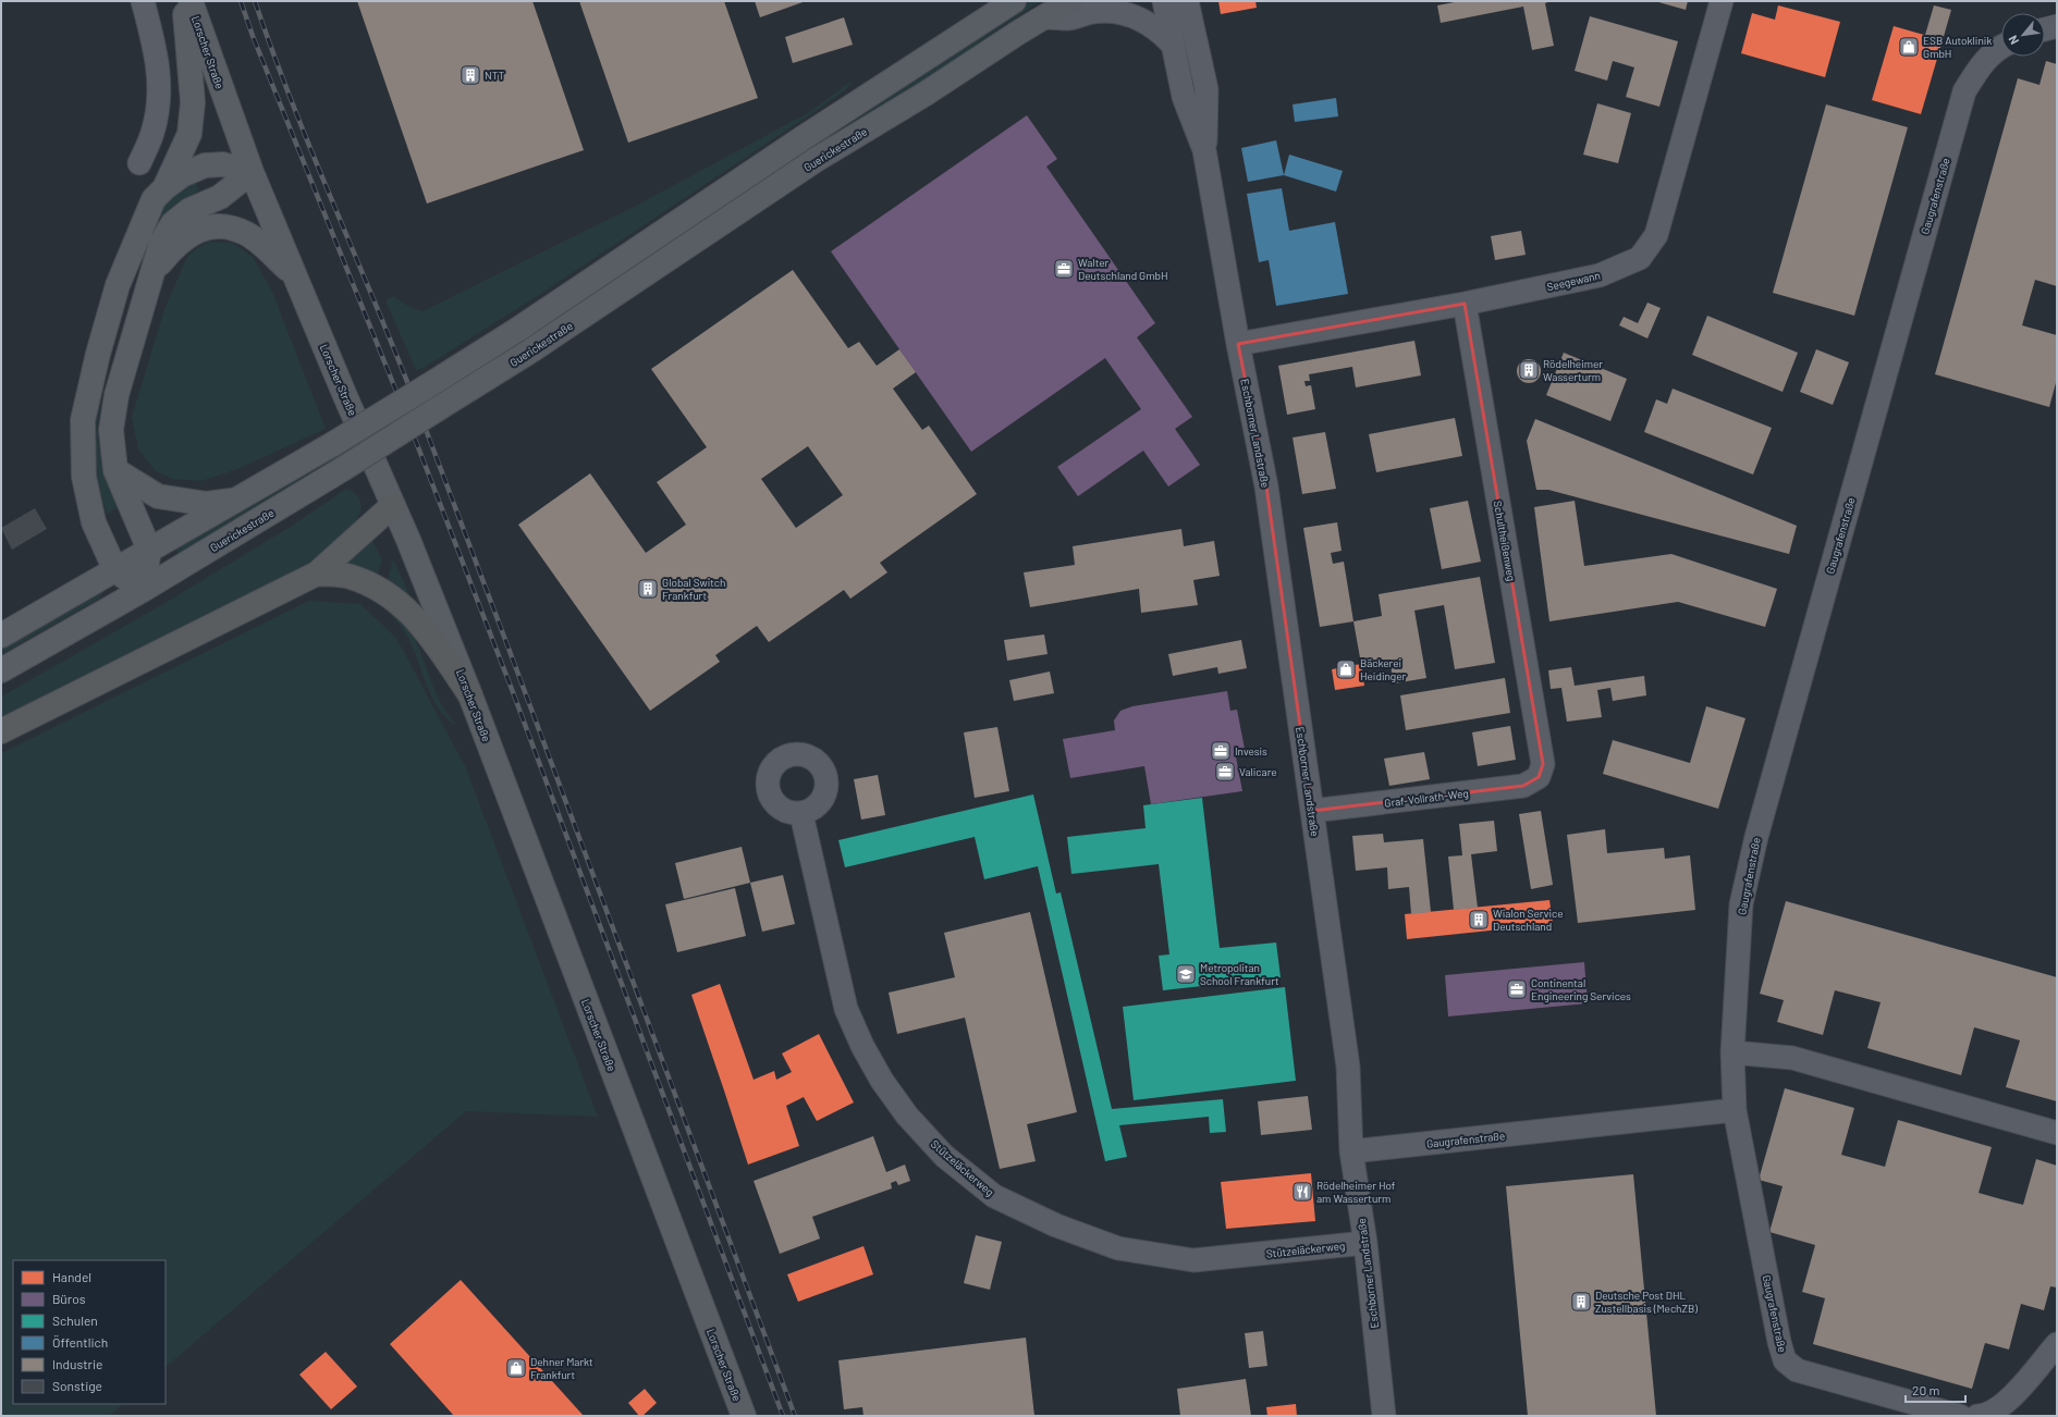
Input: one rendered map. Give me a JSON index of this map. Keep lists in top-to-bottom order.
{
  "streets": {
    "main road": ["Lorscher Straße", "Guerickestraße"],
    "street": [
      "Gaugrafenstraße",
      "Seegewann",
      "Eschborner Landstraße",
      "Schultheißenweg",
      "Graf-Vollrath-Weg",
      "Stützeläckerweg"
    ]
  },
  "crossings": [
    ["Gaugrafenstraße", "Eschborner Landstraße"],
    ["Seegewann", "Eschborner Landstraße"],
    ["Seegewann", "Schultheißenweg"],
    ["Eschborner Landstraße", "Graf-Vollrath-Weg"],
    ["Eschborner Landstraße", "Stützeläckerweg"],
    ["Schultheißenweg", "Graf-Vollrath-Weg"]
  ],
  "places": {
    "shop": ["ESB Autoklinik GmbH", "Bäckerei Heidinger", "Dehner Markt Frankfurt"],
    "building": [
      "NTT",
      "Rödelheimer Wasserturm",
      "Global Switch Frankfurt",
      "Wialon Service Deutschland",
      "Deutsche Post DHL Zustellbasis (MechZB)"
    ],
    "office": [
      "Walter Deutschland GmbH",
      "Invesis",
      "Valicare",
      "Continental Engineering Services"
    ],
    "school or university": ["Metropolitan School Frankfurt"],
    "restaurant": ["Rödelheimer Hof am Wasserturm"]
  },
  "legend": [
    "Handel",
    "Büros",
    "Schulen",
    "Öffentlich",
    "Industrie",
    "Sonstige"
  ],
  "scale_bar": "20 m",
  "north": "bottom left"
}
